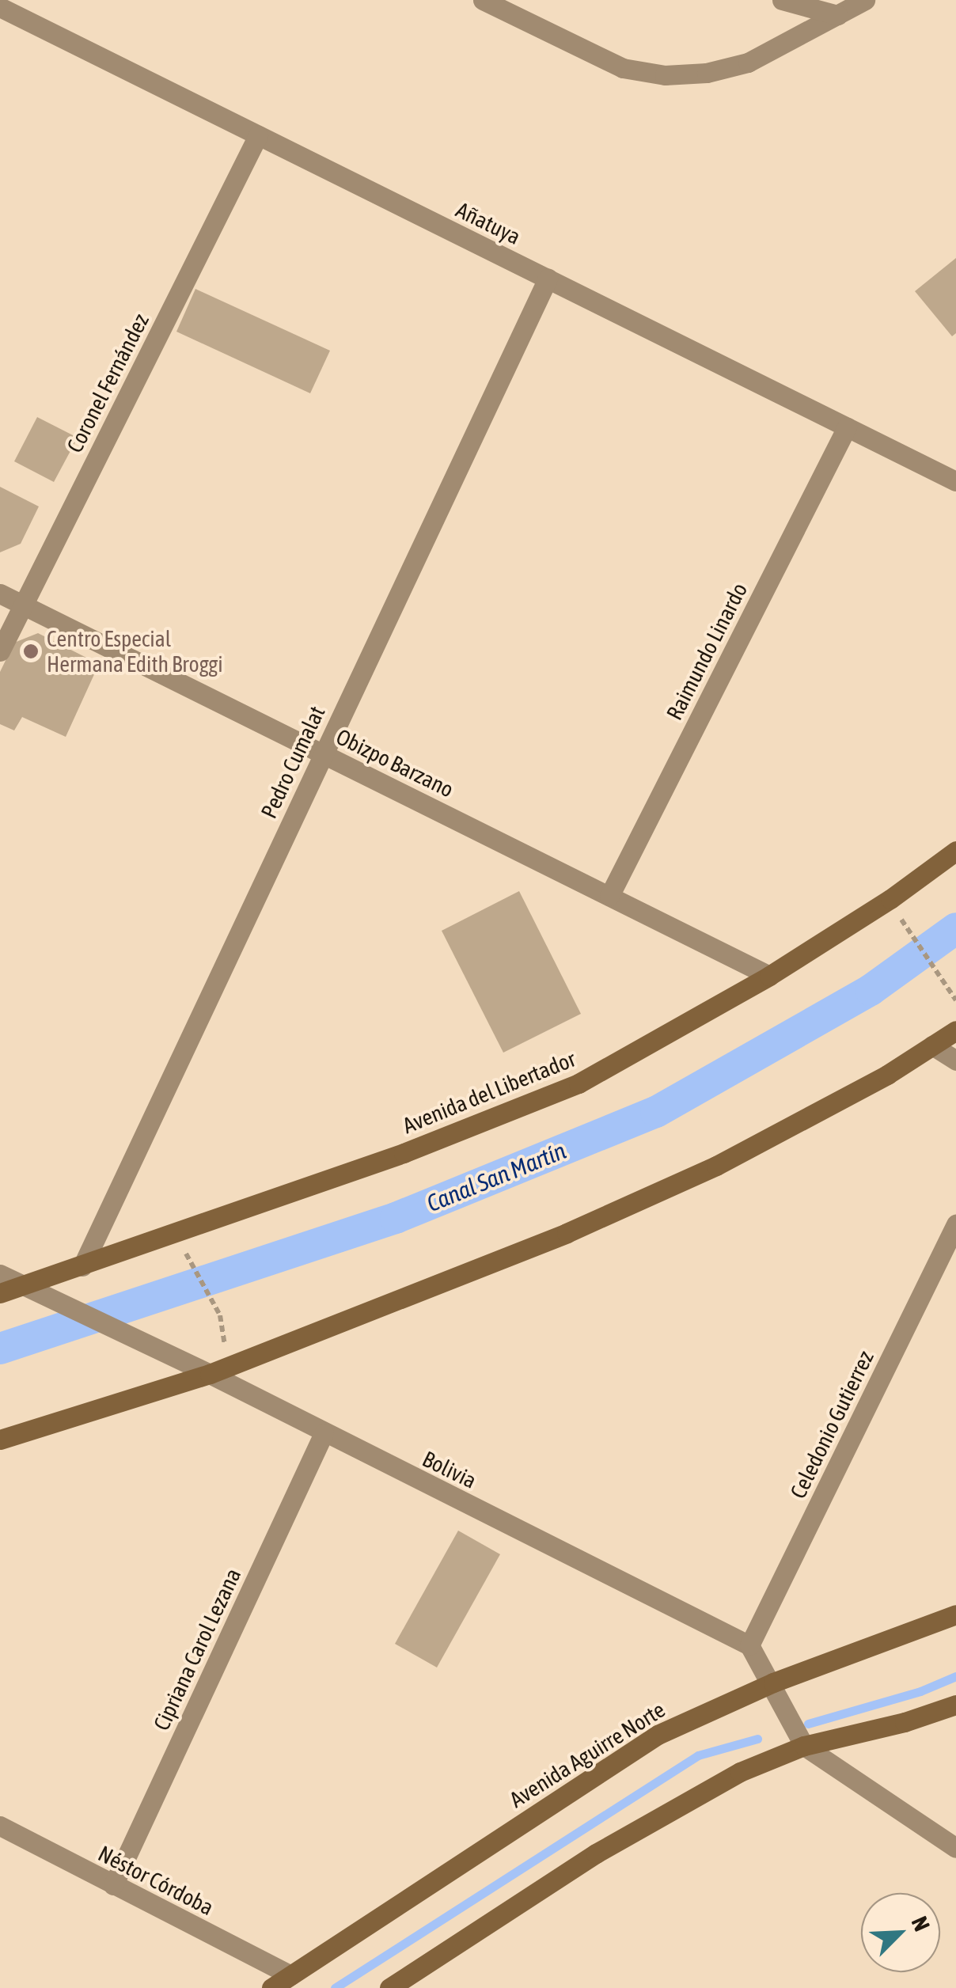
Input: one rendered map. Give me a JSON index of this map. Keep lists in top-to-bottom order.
{
  "streets": {
    "street": [
      "Añatuya",
      "Coronel Fernández",
      "Raimundo Linardo",
      "Pedro Cumalat",
      "Obizpo Barzano",
      "Avenida del Libertador",
      "Celedonio Gutierrez",
      "Bolivia",
      "Cipriana Carol Lezana",
      "Avenida Aguirre Norte",
      "Néstor Córdoba"
    ]
  },
  "crossings": [
    ["Añatuya", "Coronel Fernández"],
    ["Añatuya", "Raimundo Linardo"],
    ["Añatuya", "Pedro Cumalat"],
    ["Coronel Fernández", "Obizpo Barzano"],
    ["Raimundo Linardo", "Obizpo Barzano"],
    ["Pedro Cumalat", "Obizpo Barzano"],
    ["Pedro Cumalat", "Avenida del Libertador"],
    ["Obizpo Barzano", "Avenida del Libertador"],
    ["Avenida del Libertador", "Bolivia"],
    ["Celedonio Gutierrez", "Bolivia"],
    ["Bolivia", "Cipriana Carol Lezana"],
    ["Cipriana Carol Lezana", "Néstor Córdoba"],
    ["Avenida Aguirre Norte", "Néstor Córdoba"]
  ],
  "water": ["Canal San Martín"],
  "places": ["Centro Especial Hermana Edith Broggi"],
  "north": "top right"
}
